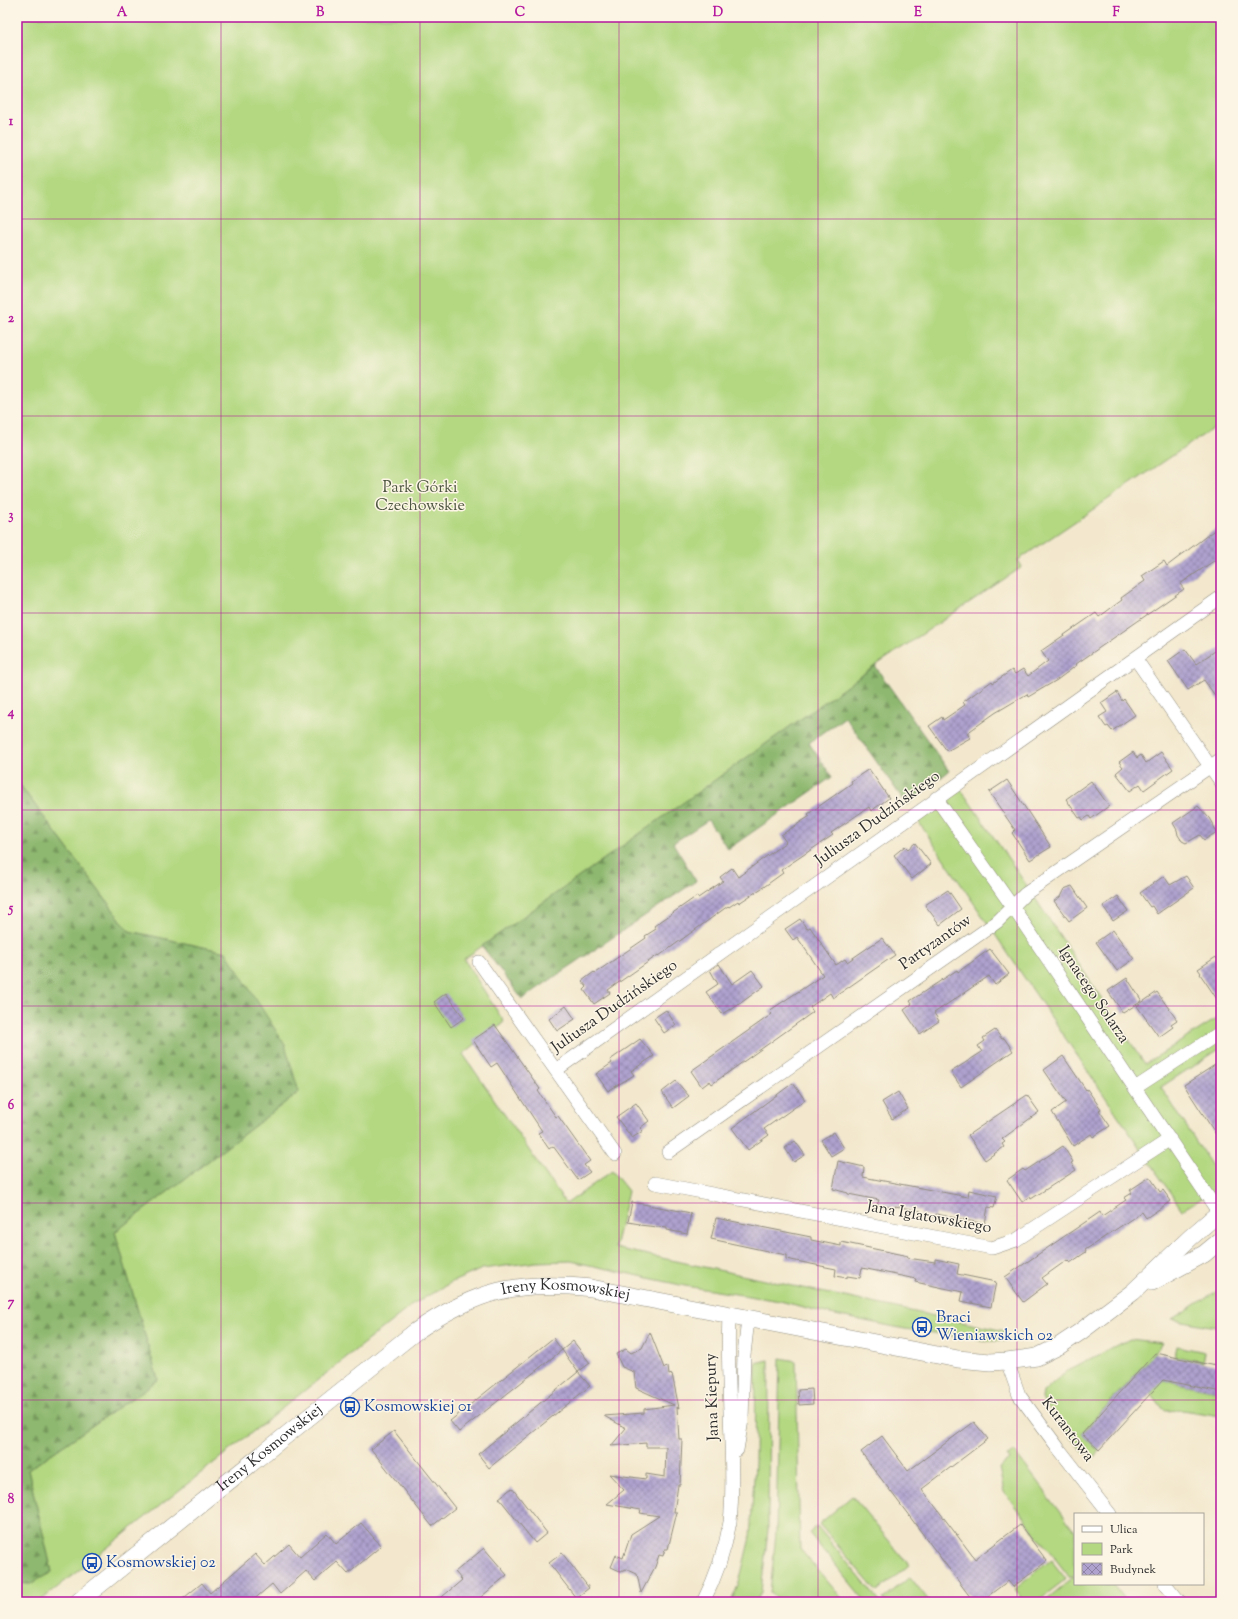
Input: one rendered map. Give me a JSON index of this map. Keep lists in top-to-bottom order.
{
  "streets": {
    "street": [
      "Juliusza Dudzińskiego",
      "Partyzantów",
      "Ignacego Solarza",
      "Jana Iglatowskiego",
      "Ireny Kosmowskiej",
      "Jana Kiepury",
      "Kurantowa"
    ]
  },
  "crossings": [
    ["Juliusza Dudzińskiego", "Ignacego Solarza"],
    ["Partyzantów", "Ignacego Solarza"],
    ["Ignacego Solarza", "Jana Iglatowskiego"],
    ["Ignacego Solarza", "Ireny Kosmowskiej"],
    ["Ireny Kosmowskiej", "Jana Kiepury"],
    ["Ireny Kosmowskiej", "Kurantowa"]
  ],
  "parks": ["Park Górki Czechowskie"],
  "places": {
    "bus stop": ["Braci Wieniawskich 02", "Kosmowskiej 01", "Kosmowskiej 02"]
  },
  "legend": ["Ulica", "Park", "Budynek"],
  "grid": {
    "columns": [
      "A",
      "B",
      "C",
      "D",
      "E",
      "F"
    ],
    "rows": [
      "1",
      "2",
      "3",
      "4",
      "5",
      "6",
      "7",
      "8"
    ]
  }
}
